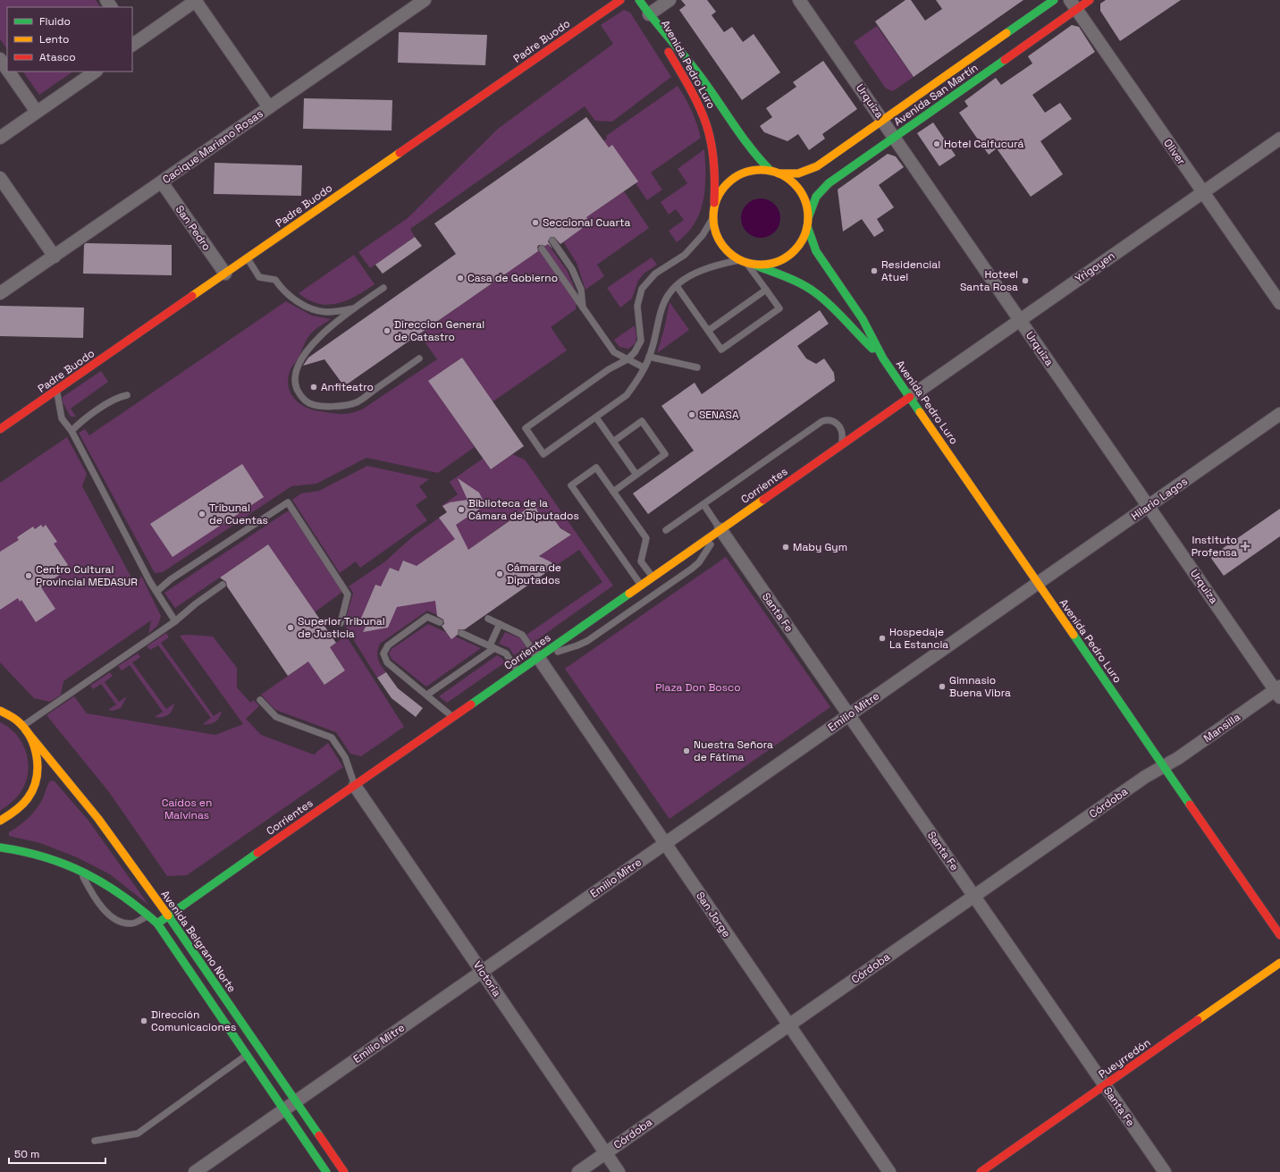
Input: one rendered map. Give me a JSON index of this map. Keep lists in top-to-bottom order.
{
  "streets": {
    "main road": [
      "Padre Buodo",
      "Avenida Pedro Luro",
      "Avenida San Martín",
      "Corrientes",
      "Avenida Belgrano Norte",
      "Pueyrredón"
    ],
    "street": [
      "Urquiza",
      "Cacique Mariano Rosas",
      "Oliver",
      "San Pedro",
      "Yrigoyen",
      "Hilario Lagos",
      "Santa Fe",
      "Emilio Mitre",
      "Mansilla",
      "Córdoba",
      "San Jorge",
      "Victoria"
    ]
  },
  "crossings": [
    ["Padre Buodo", "San Pedro"],
    ["Avenida Pedro Luro", "Avenida San Martín"],
    ["Avenida Pedro Luro", "Yrigoyen"],
    ["Avenida Pedro Luro", "Corrientes"],
    ["Avenida Pedro Luro", "Hilario Lagos"],
    ["Avenida Pedro Luro", "Emilio Mitre"],
    ["Avenida Pedro Luro", "Mansilla"],
    ["Avenida Pedro Luro", "Córdoba"],
    ["Avenida San Martín", "Urquiza"],
    ["Avenida San Martín", "Oliver"],
    ["Urquiza", "Yrigoyen"],
    ["Urquiza", "Hilario Lagos"],
    ["Urquiza", "Mansilla"],
    ["Cacique Mariano Rosas", "San Pedro"],
    ["Oliver", "Yrigoyen"],
    ["Yrigoyen", "Corrientes"],
    ["Corrientes", "Santa Fe"],
    ["Corrientes", "San Jorge"],
    ["Corrientes", "Avenida Belgrano Norte"],
    ["Corrientes", "Victoria"],
    ["Hilario Lagos", "Emilio Mitre"],
    ["Santa Fe", "Emilio Mitre"],
    ["Santa Fe", "Córdoba"],
    ["Santa Fe", "Pueyrredón"],
    ["Emilio Mitre", "San Jorge"],
    ["Emilio Mitre", "Avenida Belgrano Norte"],
    ["Emilio Mitre", "Victoria"],
    ["Mansilla", "Córdoba"],
    ["Córdoba", "San Jorge"],
    ["Córdoba", "Victoria"]
  ],
  "parks": ["Plaza Don Bosco", "Caídos en Malvinas"],
  "places": {
    "other": [
      "Hotel Calfucurá",
      "Seccional Cuarta",
      "Residencial Atuel",
      "Casa de Gobierno",
      "Hoteel Santa Rosa",
      "Direccion General de Catastro",
      "Anfiteatro",
      "SENASA",
      "Biblioteca de la Cámara de Diputados",
      "Tribunal de Cuentas",
      "Maby Gym",
      "Cámara de Diputados",
      "Centro Cultural Provincial MEDASUR",
      "Superior Tribunal de Justicia",
      "Hospedaje La Estancia",
      "Gimnasio Buena Vibra",
      "Nuestra Señora de Fátima",
      "Dirección Comunicaciones"
    ],
    "health": ["Instituto Profensa"]
  },
  "legend": ["Fluido", "Lento", "Atasco"],
  "scale_bar": "50 m"
}
